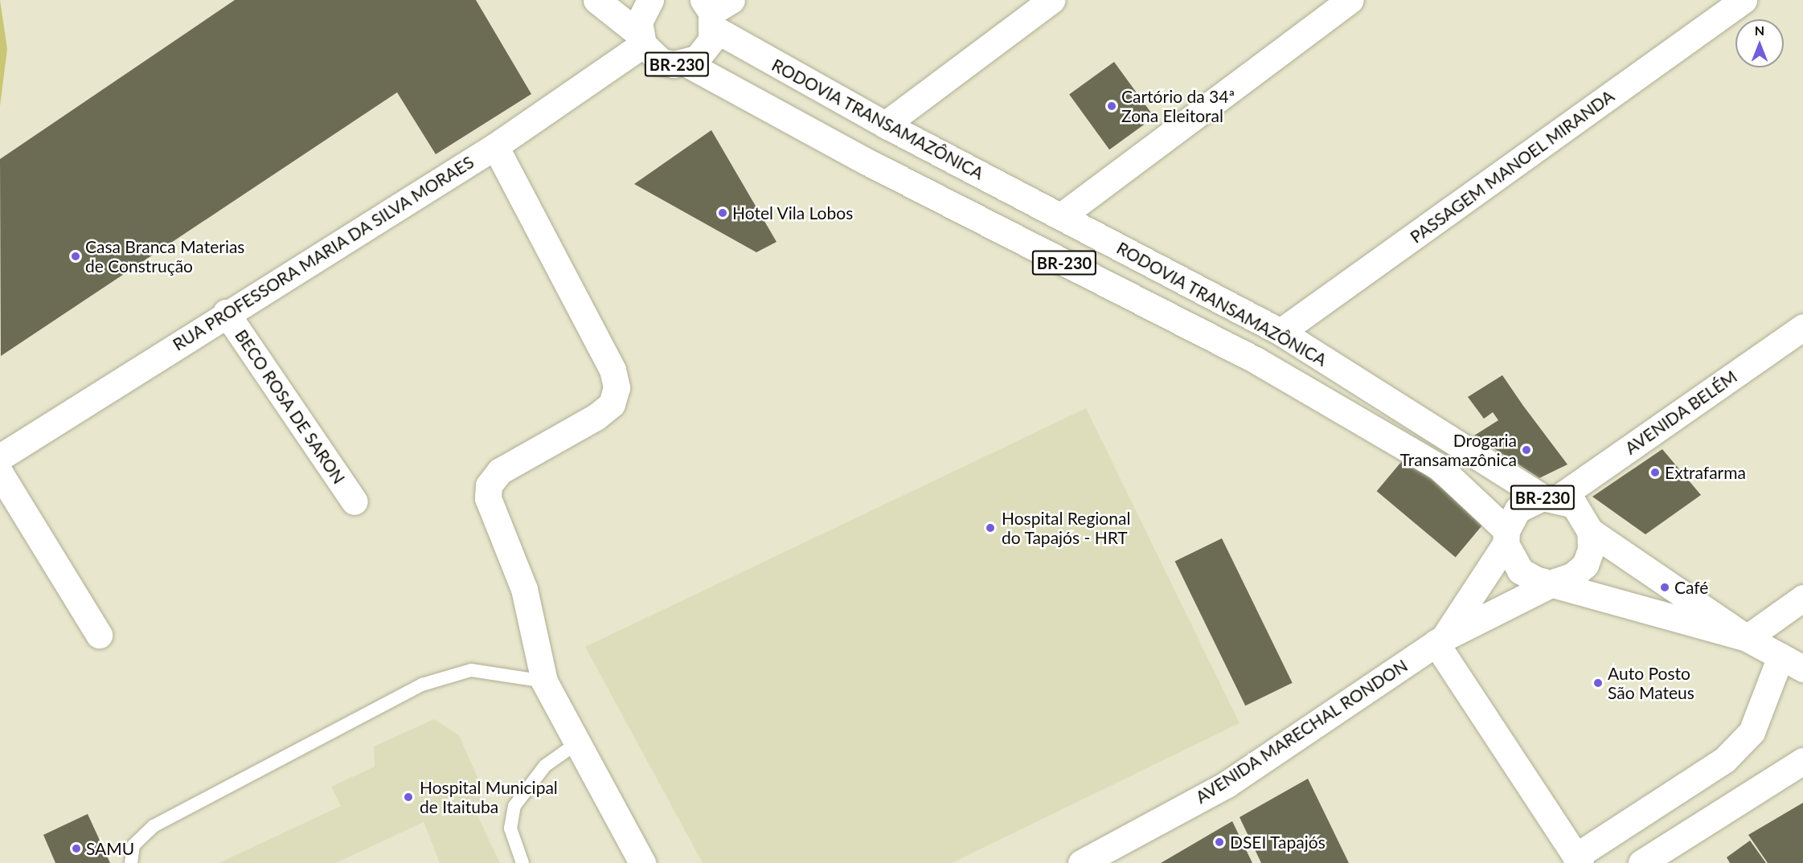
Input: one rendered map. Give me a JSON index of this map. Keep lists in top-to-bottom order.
{
  "streets": {
    "street": [
      "BR-230",
      "RODOVIA TRANSAMAZÔNICA",
      "PASSAGEM MANOEL MIRANDA",
      "RUA PROFESSORA MARIA DA SILVA MORAES",
      "BECO ROSA DE SARON",
      "AVENIDA BELÉM",
      "AVENIDA MARECHAL RONDON"
    ]
  },
  "crossings": [
    ["BR-230", "RODOVIA TRANSAMAZÔNICA"],
    ["BR-230", "RUA PROFESSORA MARIA DA SILVA MORAES"],
    ["BR-230", "AVENIDA BELÉM"],
    ["BR-230", "AVENIDA MARECHAL RONDON"],
    ["RODOVIA TRANSAMAZÔNICA", "PASSAGEM MANOEL MIRANDA"],
    ["RODOVIA TRANSAMAZÔNICA", "RUA PROFESSORA MARIA DA SILVA MORAES"],
    ["RODOVIA TRANSAMAZÔNICA", "AVENIDA BELÉM"],
    ["RODOVIA TRANSAMAZÔNICA", "AVENIDA MARECHAL RONDON"],
    ["RUA PROFESSORA MARIA DA SILVA MORAES", "BECO ROSA DE SARON"],
    ["AVENIDA BELÉM", "AVENIDA MARECHAL RONDON"]
  ],
  "places": [
    "Cartório da 34ª Zona Eleitoral",
    "Hotel Vila Lobos",
    "Casa Branca Materias de Construção",
    "Drogaria Transamazônica",
    "Extrafarma",
    "Hospital Regional do Tapajós - HRT",
    "Café",
    "Auto Posto São Mateus",
    "Hospital Municipal de Itaituba",
    "DSEI Tapajós",
    "SAMU"
  ],
  "north": "top"
}
